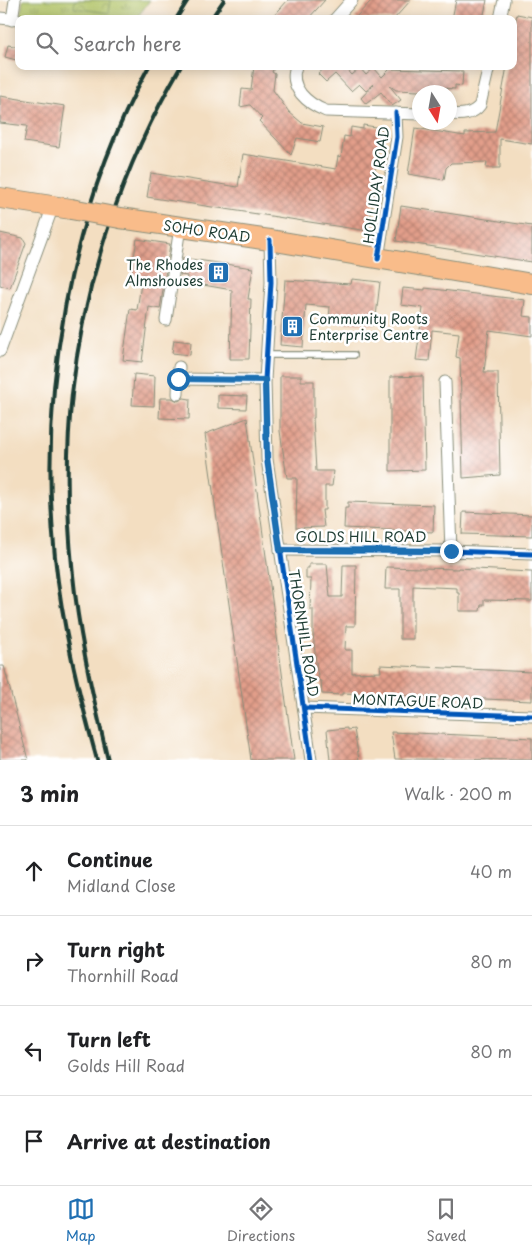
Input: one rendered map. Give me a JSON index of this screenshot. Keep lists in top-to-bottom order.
{
  "streets": {
    "highway": ["SOHO ROAD"],
    "street": [
      "HOLLIDAY ROAD",
      "GOLDS HILL ROAD",
      "THORNHILL ROAD",
      "MONTAGUE ROAD"
    ]
  },
  "crossings": [
    ["HOLLIDAY ROAD", "SOHO ROAD"],
    ["SOHO ROAD", "THORNHILL ROAD"],
    ["GOLDS HILL ROAD", "THORNHILL ROAD"],
    ["THORNHILL ROAD", "MONTAGUE ROAD"]
  ],
  "places": {
    "building": ["The Rhodes Almshouses", "Community Roots Enterprise Centre"]
  },
  "north": "bottom",
  "page": {
    "search": "Search here",
    "heading": ["3 min", "Walk · 200 m"],
    "list": [
      ["Continue", "Midland Close", "40 m"],
      ["Turn right", "Thornhill Road", "80 m"],
      ["Turn left", "Golds Hill Road", "80 m"],
      "Arrive at destination"
    ],
    "nav": ["Map", "Directions", "Saved"]
  }
}
